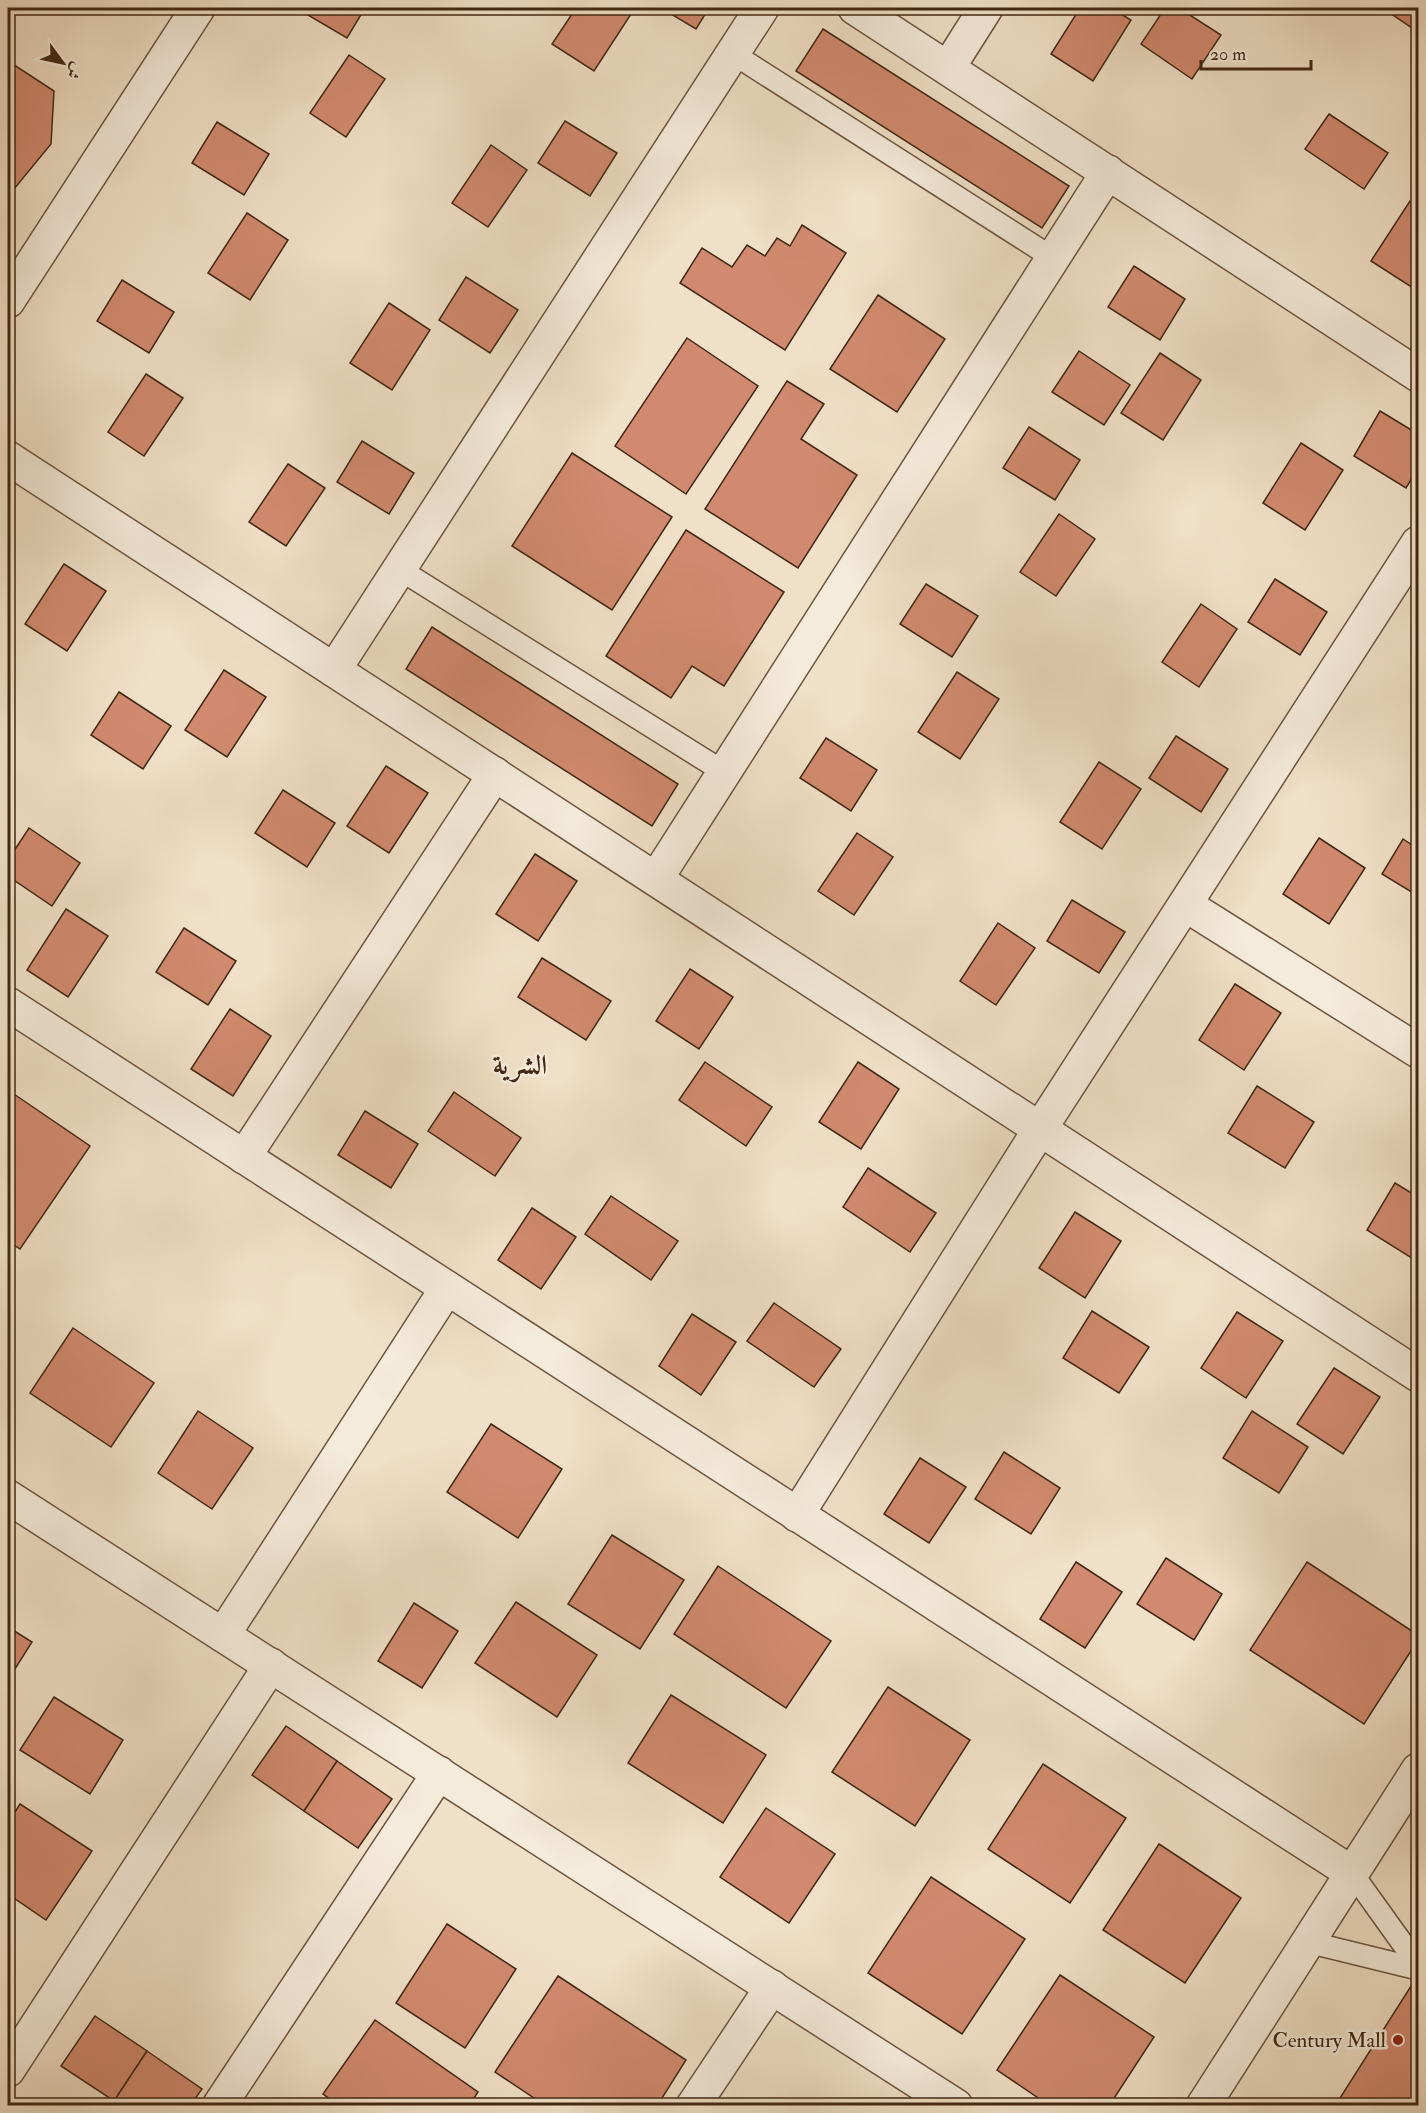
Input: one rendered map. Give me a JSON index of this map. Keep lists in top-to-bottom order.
{
  "districts": ["الشرية"],
  "places": ["Century Mall"],
  "scale_bar": "20 m",
  "north": "bottom right"
}
